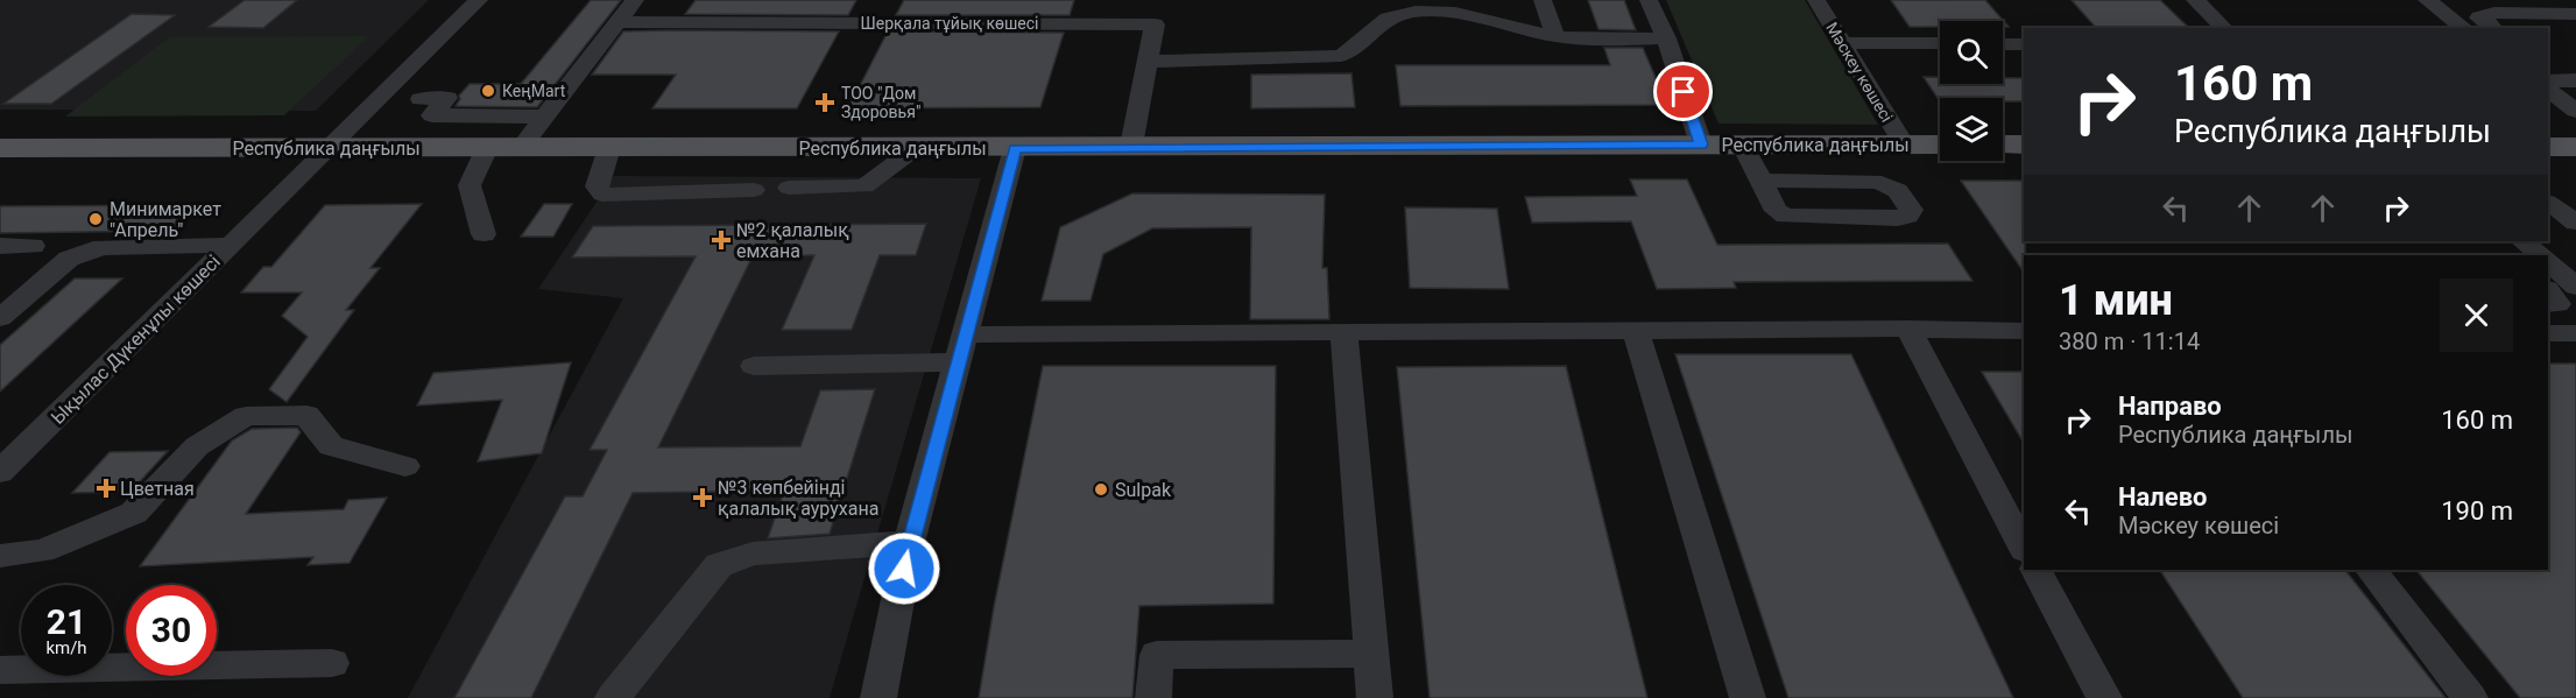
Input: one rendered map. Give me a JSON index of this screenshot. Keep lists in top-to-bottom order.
{
  "streets": {
    "main road": ["Республика даңғылы"],
    "street": ["Шерқала тұйық көшесі", "Мәскеу көшесі", "Ықылас Дүкенұлы көшесі"]
  },
  "crossings": [
    ["Шерқала тұйық көшесі", "Республика даңғылы"],
    ["Мәскеу көшесі", "Республика даңғылы"],
    ["Республика даңғылы", "Ықылас Дүкенұлы көшесі"]
  ],
  "places": {
    "other": ["КеңMart", "Минимаркет \"Апрель\"", "Sulpak"],
    "health": [
      "ТОО \"Дом Здоровья\"",
      "№2 қалалық емхана",
      "Цветная",
      "№3 көпбейінді қалалық аурухана"
    ]
  },
  "page": {
    "turn": ["160 m", "Республика даңғылы"],
    "heading": ["1 мин", "380 m · 11:14"],
    "list": [
      {
        "name": "Направо",
        "note": "Республика даңғылы",
        "value": "160 m"
      },
      {
        "name": "Налево",
        "note": "Мәскеу көшесі",
        "value": "190 m"
      }
    ],
    "speed": "21 km/h",
    "limit": "30"
  }
}
